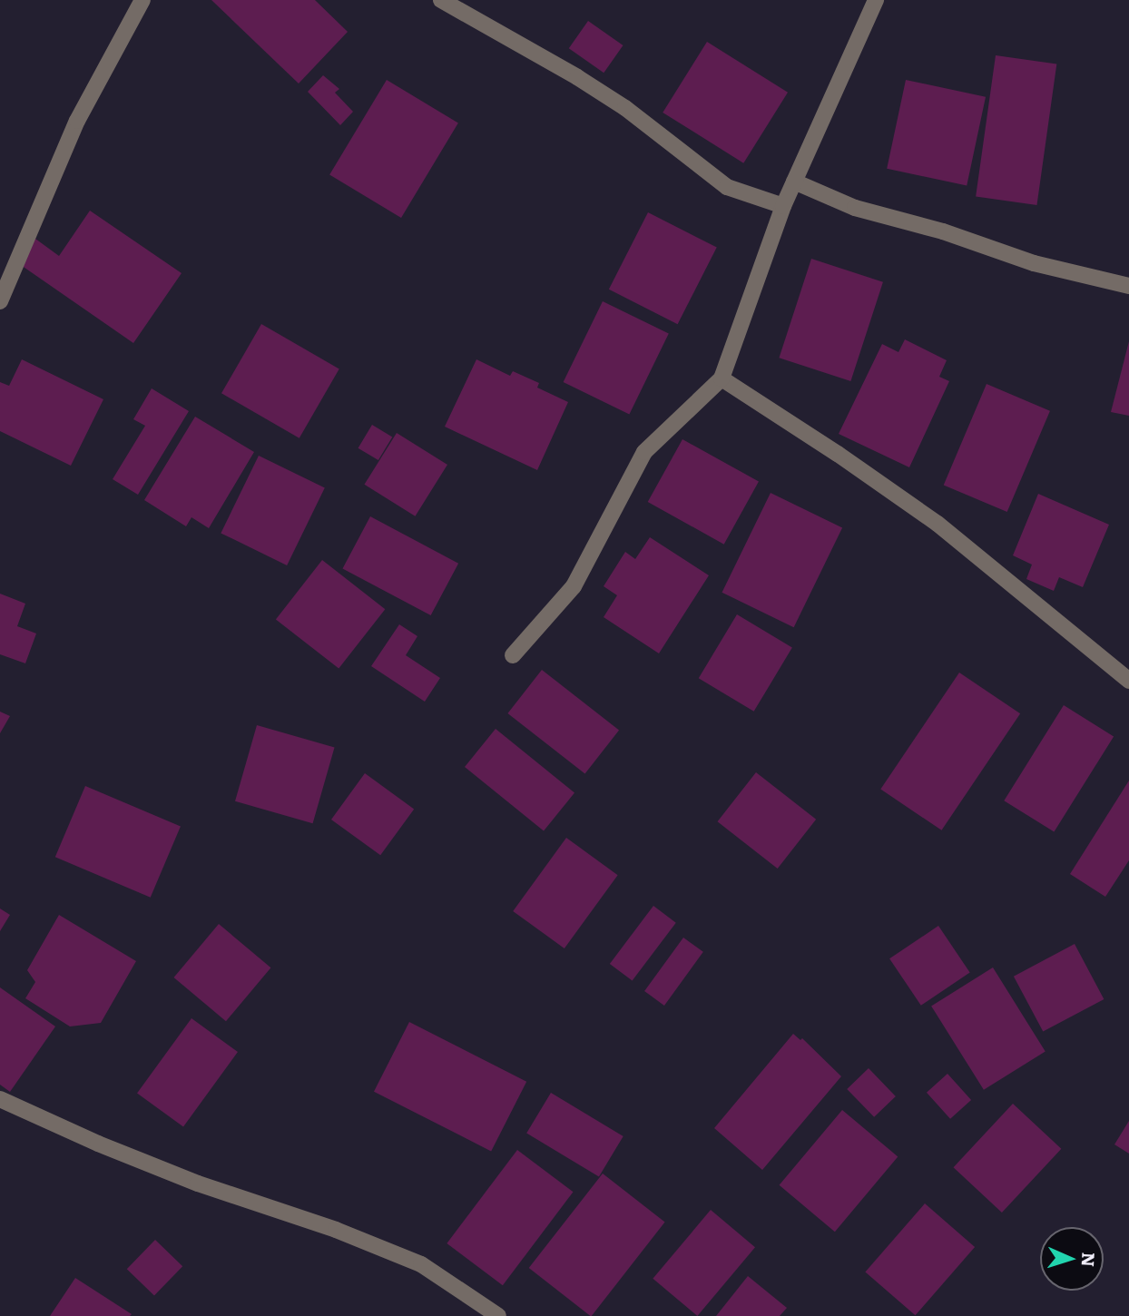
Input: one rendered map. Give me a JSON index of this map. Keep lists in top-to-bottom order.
{
  "north": "right"
}
